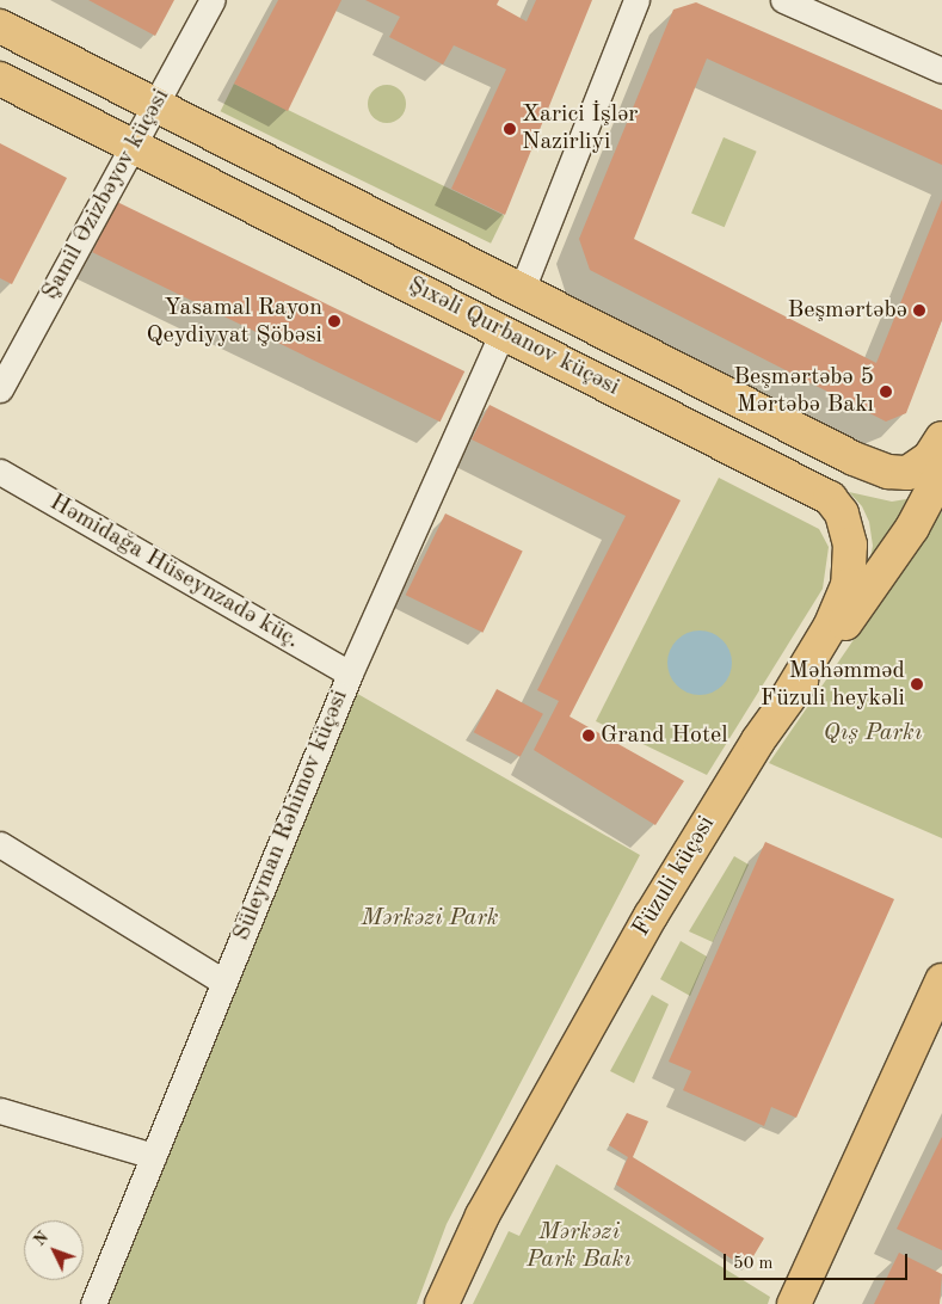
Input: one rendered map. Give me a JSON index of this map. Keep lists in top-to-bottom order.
{
  "streets": {
    "main road": ["Şıxəli Qurbanov küçəsi", "Füzuli küçəsi"],
    "street": ["Şamil Əzizbəyov küçəsi", "Həmidağa Hüseynzadə küç.", "Süleyman Rəhimov küçəsi"]
  },
  "crossings": [
    ["Şamil Əzizbəyov küçəsi", "Şıxəli Qurbanov küçəsi"],
    ["Şıxəli Qurbanov küçəsi", "Süleyman Rəhimov küçəsi"],
    ["Şıxəli Qurbanov küçəsi", "Füzuli küçəsi"],
    ["Həmidağa Hüseynzadə küç.", "Süleyman Rəhimov küçəsi"]
  ],
  "parks": ["Qış Parkı", "Mərkəzi Park", "Mərkəzi Park Bakı"],
  "places": [
    "Xarici İşlər Nazirliyi",
    "Beşmərtəbə",
    "Yasamal Rayon Qeydiyyat Şöbəsi",
    "Beşmərtəbə 5 Mərtəbə Bakı",
    "Məhəmməd Füzuli heykəli",
    "Grand Hotel"
  ],
  "scale_bar": "50 m",
  "north": "top left"
}
